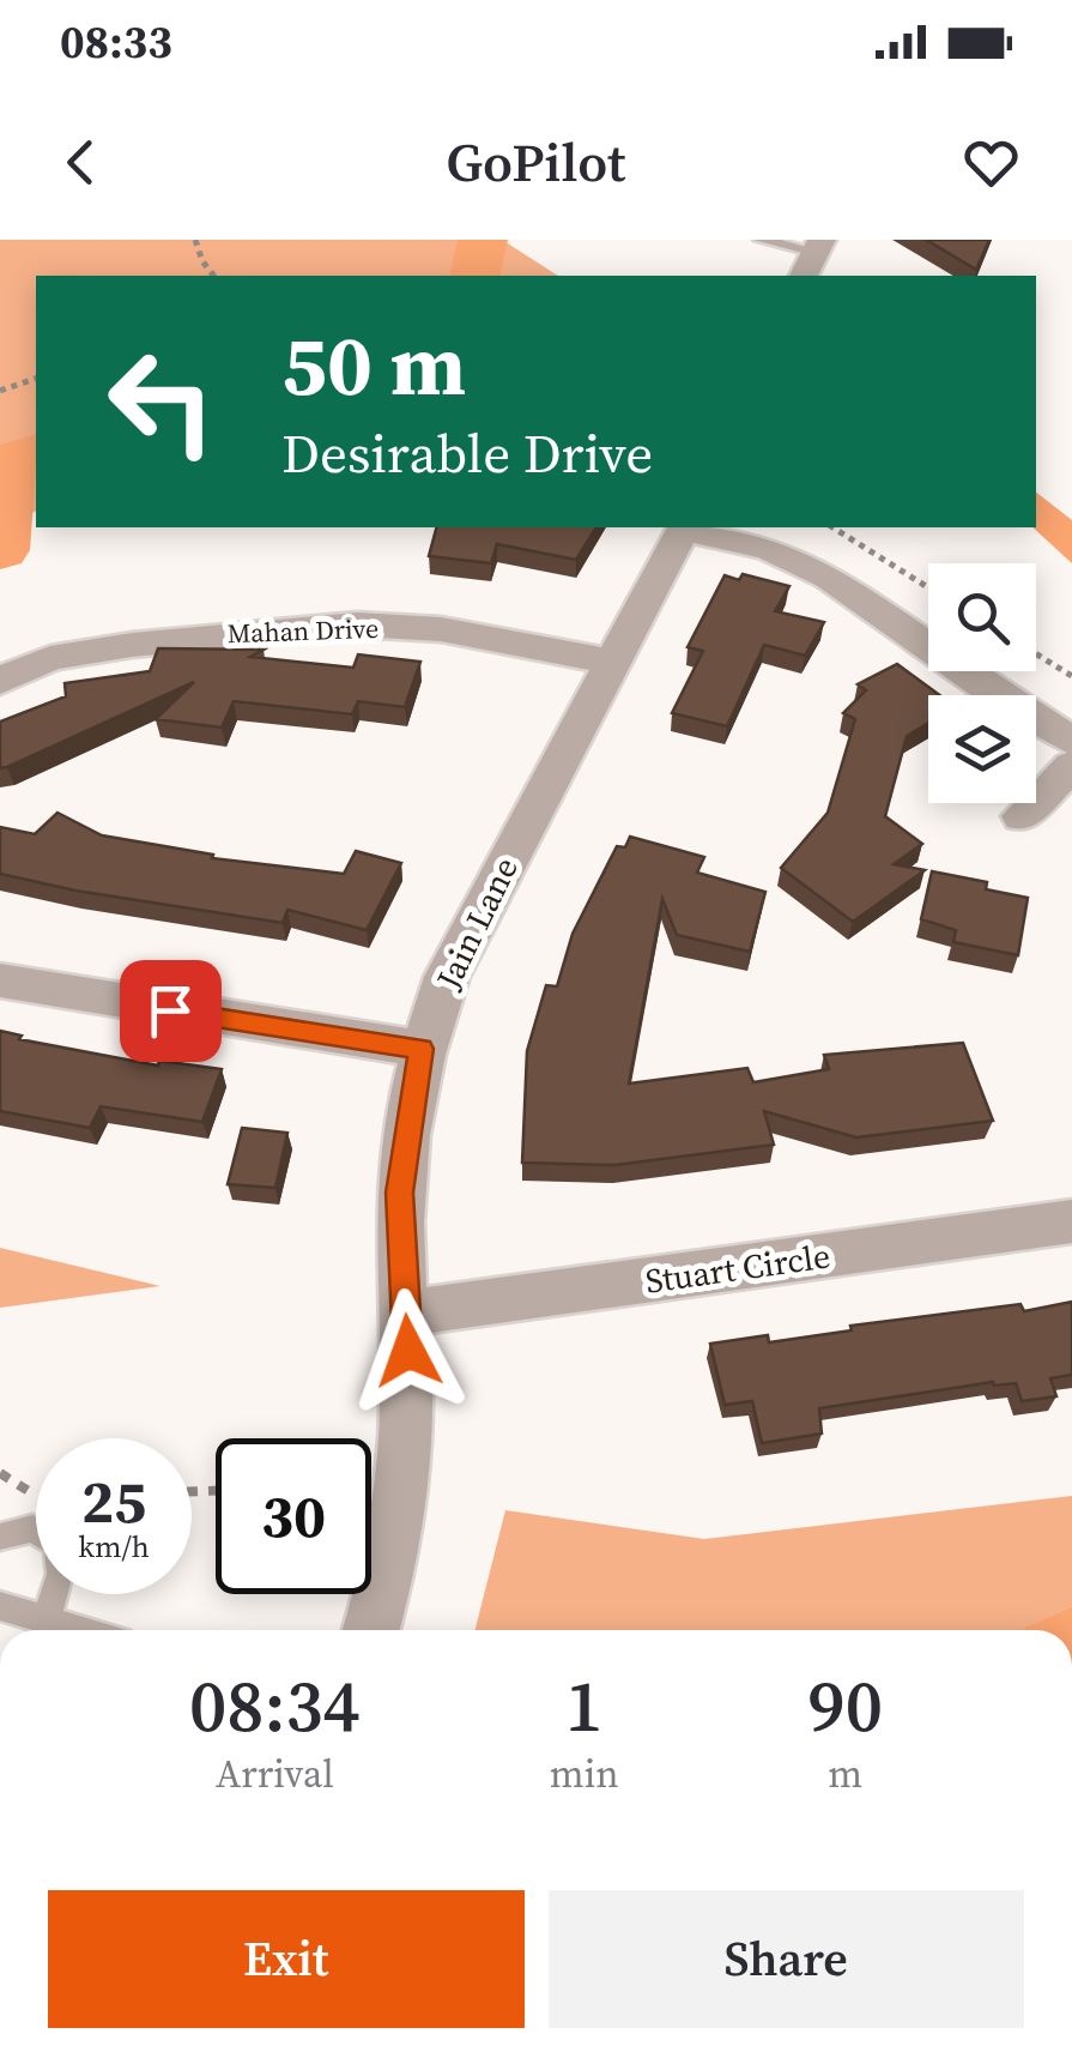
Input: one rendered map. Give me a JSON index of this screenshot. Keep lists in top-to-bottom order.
{
  "streets": {
    "street": ["Mahan Drive", "Jain Lane", "Stuart Circle"]
  },
  "crossings": [
    ["Mahan Drive", "Jain Lane"],
    ["Jain Lane", "Stuart Circle"]
  ],
  "page": {
    "status": "08:33",
    "header": "GoPilot",
    "turn": ["50 m", "Desirable Drive"],
    "speed": "25 km/h",
    "limit": "30",
    "eta": [
      "08:34",
      "Arrival",
      "1",
      "min",
      "90",
      "m"
    ],
    "buttons": ["Exit", "Share"]
  }
}
